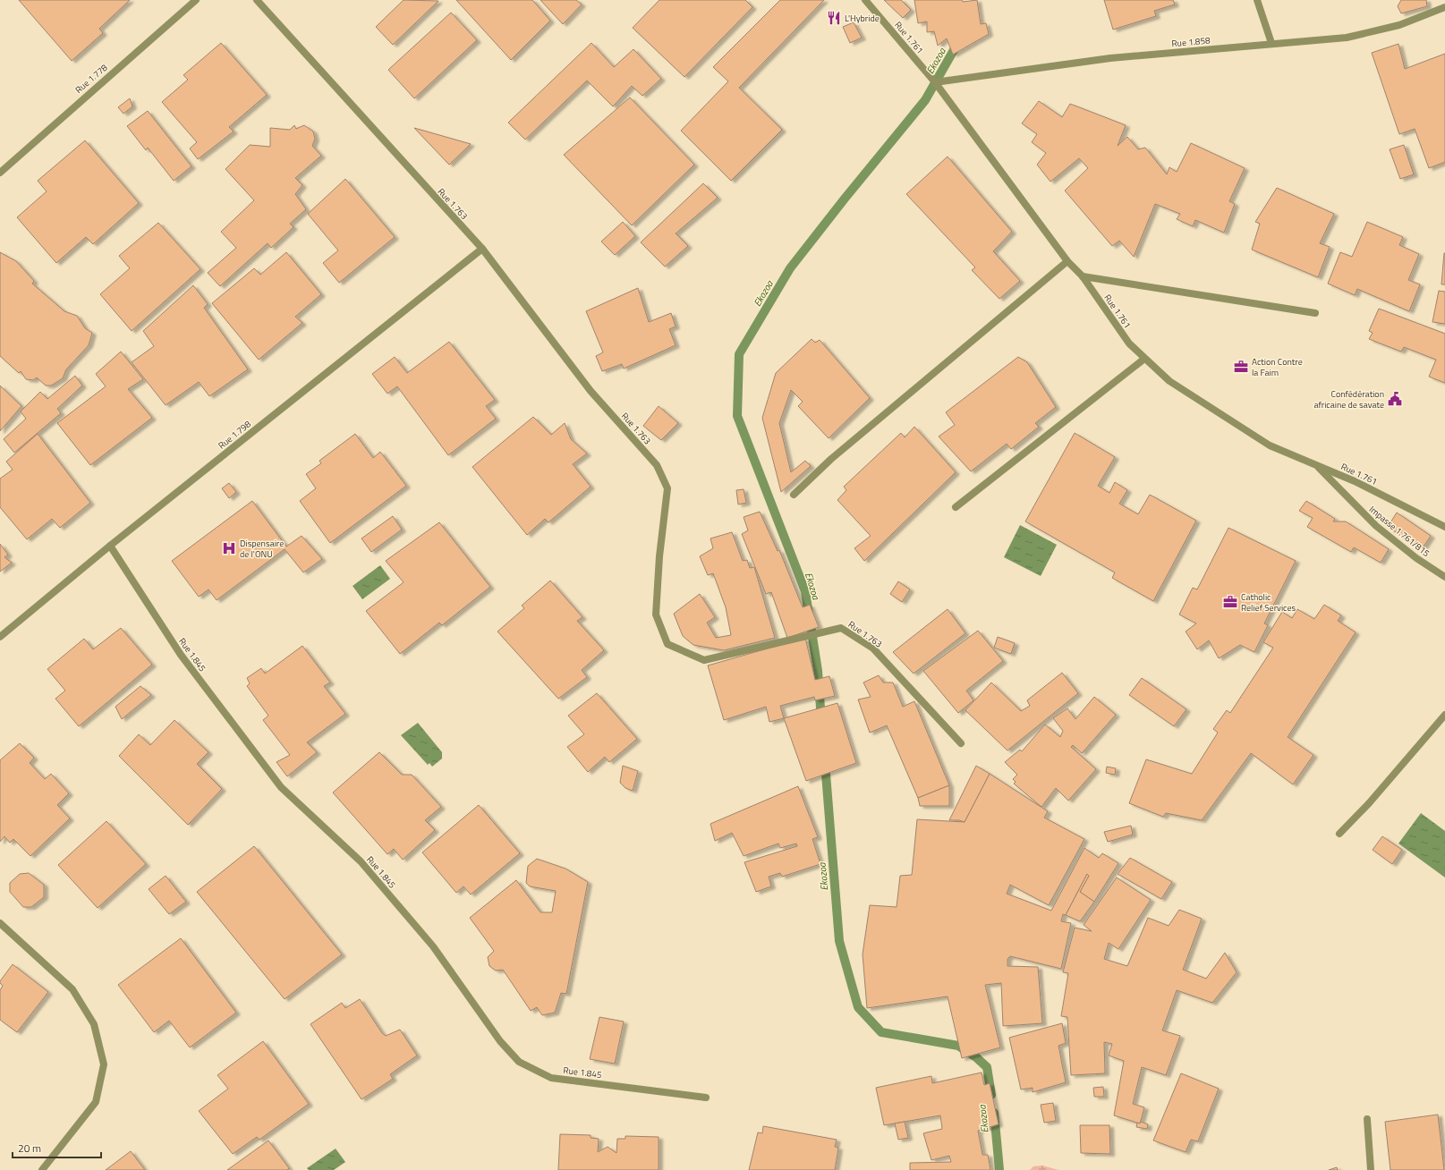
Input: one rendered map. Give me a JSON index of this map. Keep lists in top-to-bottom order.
{
  "streets": {
    "street": [
      "Rue 1.761",
      "Rue 1.858",
      "Rue 1.778",
      "Rue 1.763",
      "Rue 1.798",
      "Impasse 1.761/815",
      "Rue 1.845"
    ]
  },
  "crossings": [
    ["Rue 1.761", "Rue 1.858"],
    ["Rue 1.761", "Impasse 1.761/815"],
    ["Rue 1.763", "Rue 1.798"],
    ["Rue 1.798", "Rue 1.845"]
  ],
  "water": ["Ekozoa"],
  "places": {
    "restaurant": ["L'Hybride"],
    "office": ["Action Contre la Faim", "Catholic Relief Services"],
    "public building": ["Confédération africaine de savate"],
    "hospital": ["Dispensaire de l'ONU"]
  },
  "scale_bar": "20 m"
}
